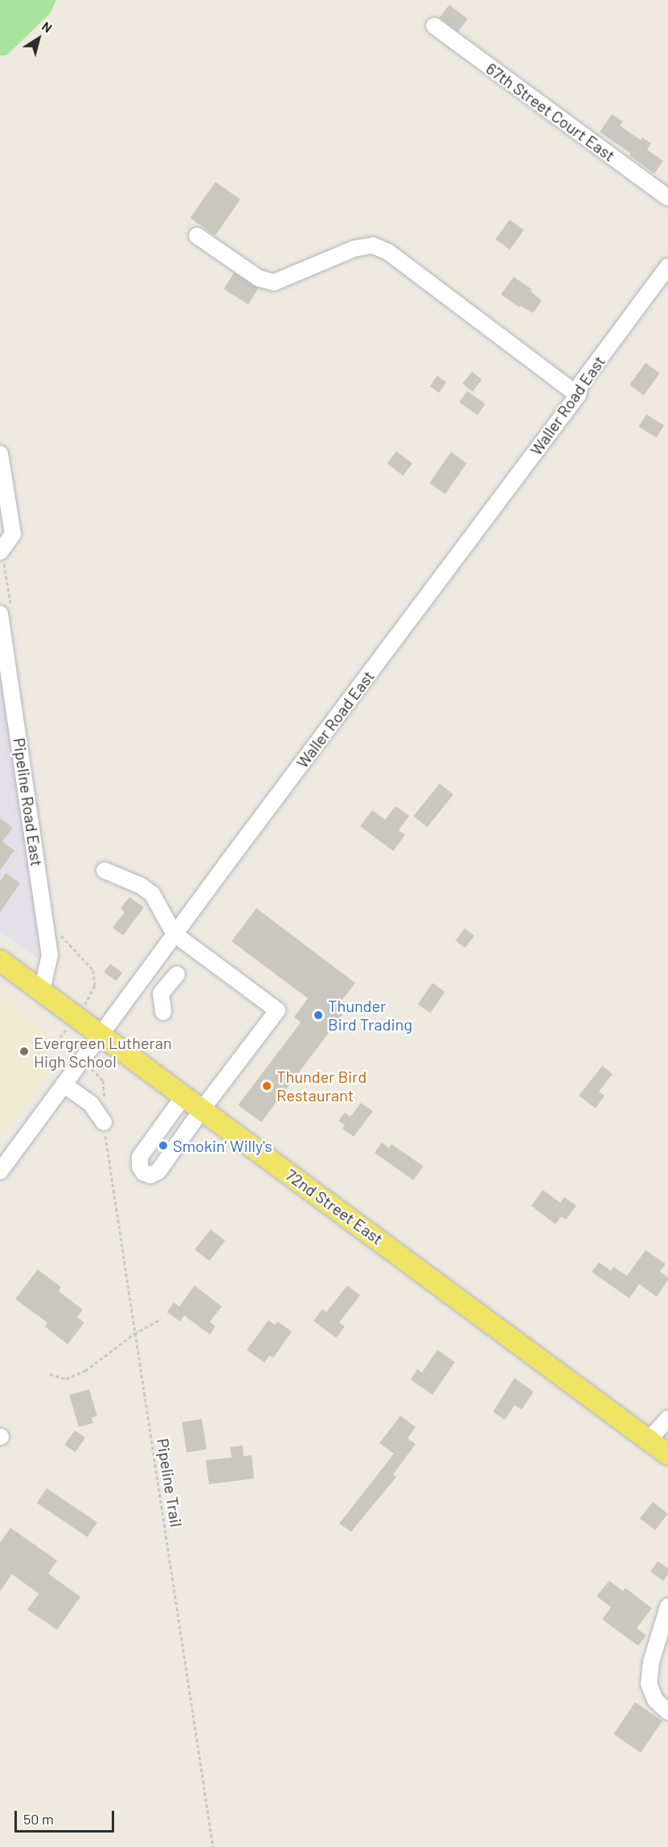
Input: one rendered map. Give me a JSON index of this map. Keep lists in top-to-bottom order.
{
  "streets": {
    "main road": ["72nd Street East"],
    "street": ["67th Street Court East", "Waller Road East", "Pipeline Road East"],
    "path": ["Pipeline Trail"]
  },
  "crossings": [
    ["Waller Road East", "72nd Street East"],
    ["Pipeline Road East", "72nd Street East"]
  ],
  "places": [
    "Thunder Bird Trading",
    "Evergreen Lutheran High School",
    "Thunder Bird Restaurant",
    "Smokin' Willy's"
  ],
  "scale_bar": "50 m",
  "north": "top right"
}
